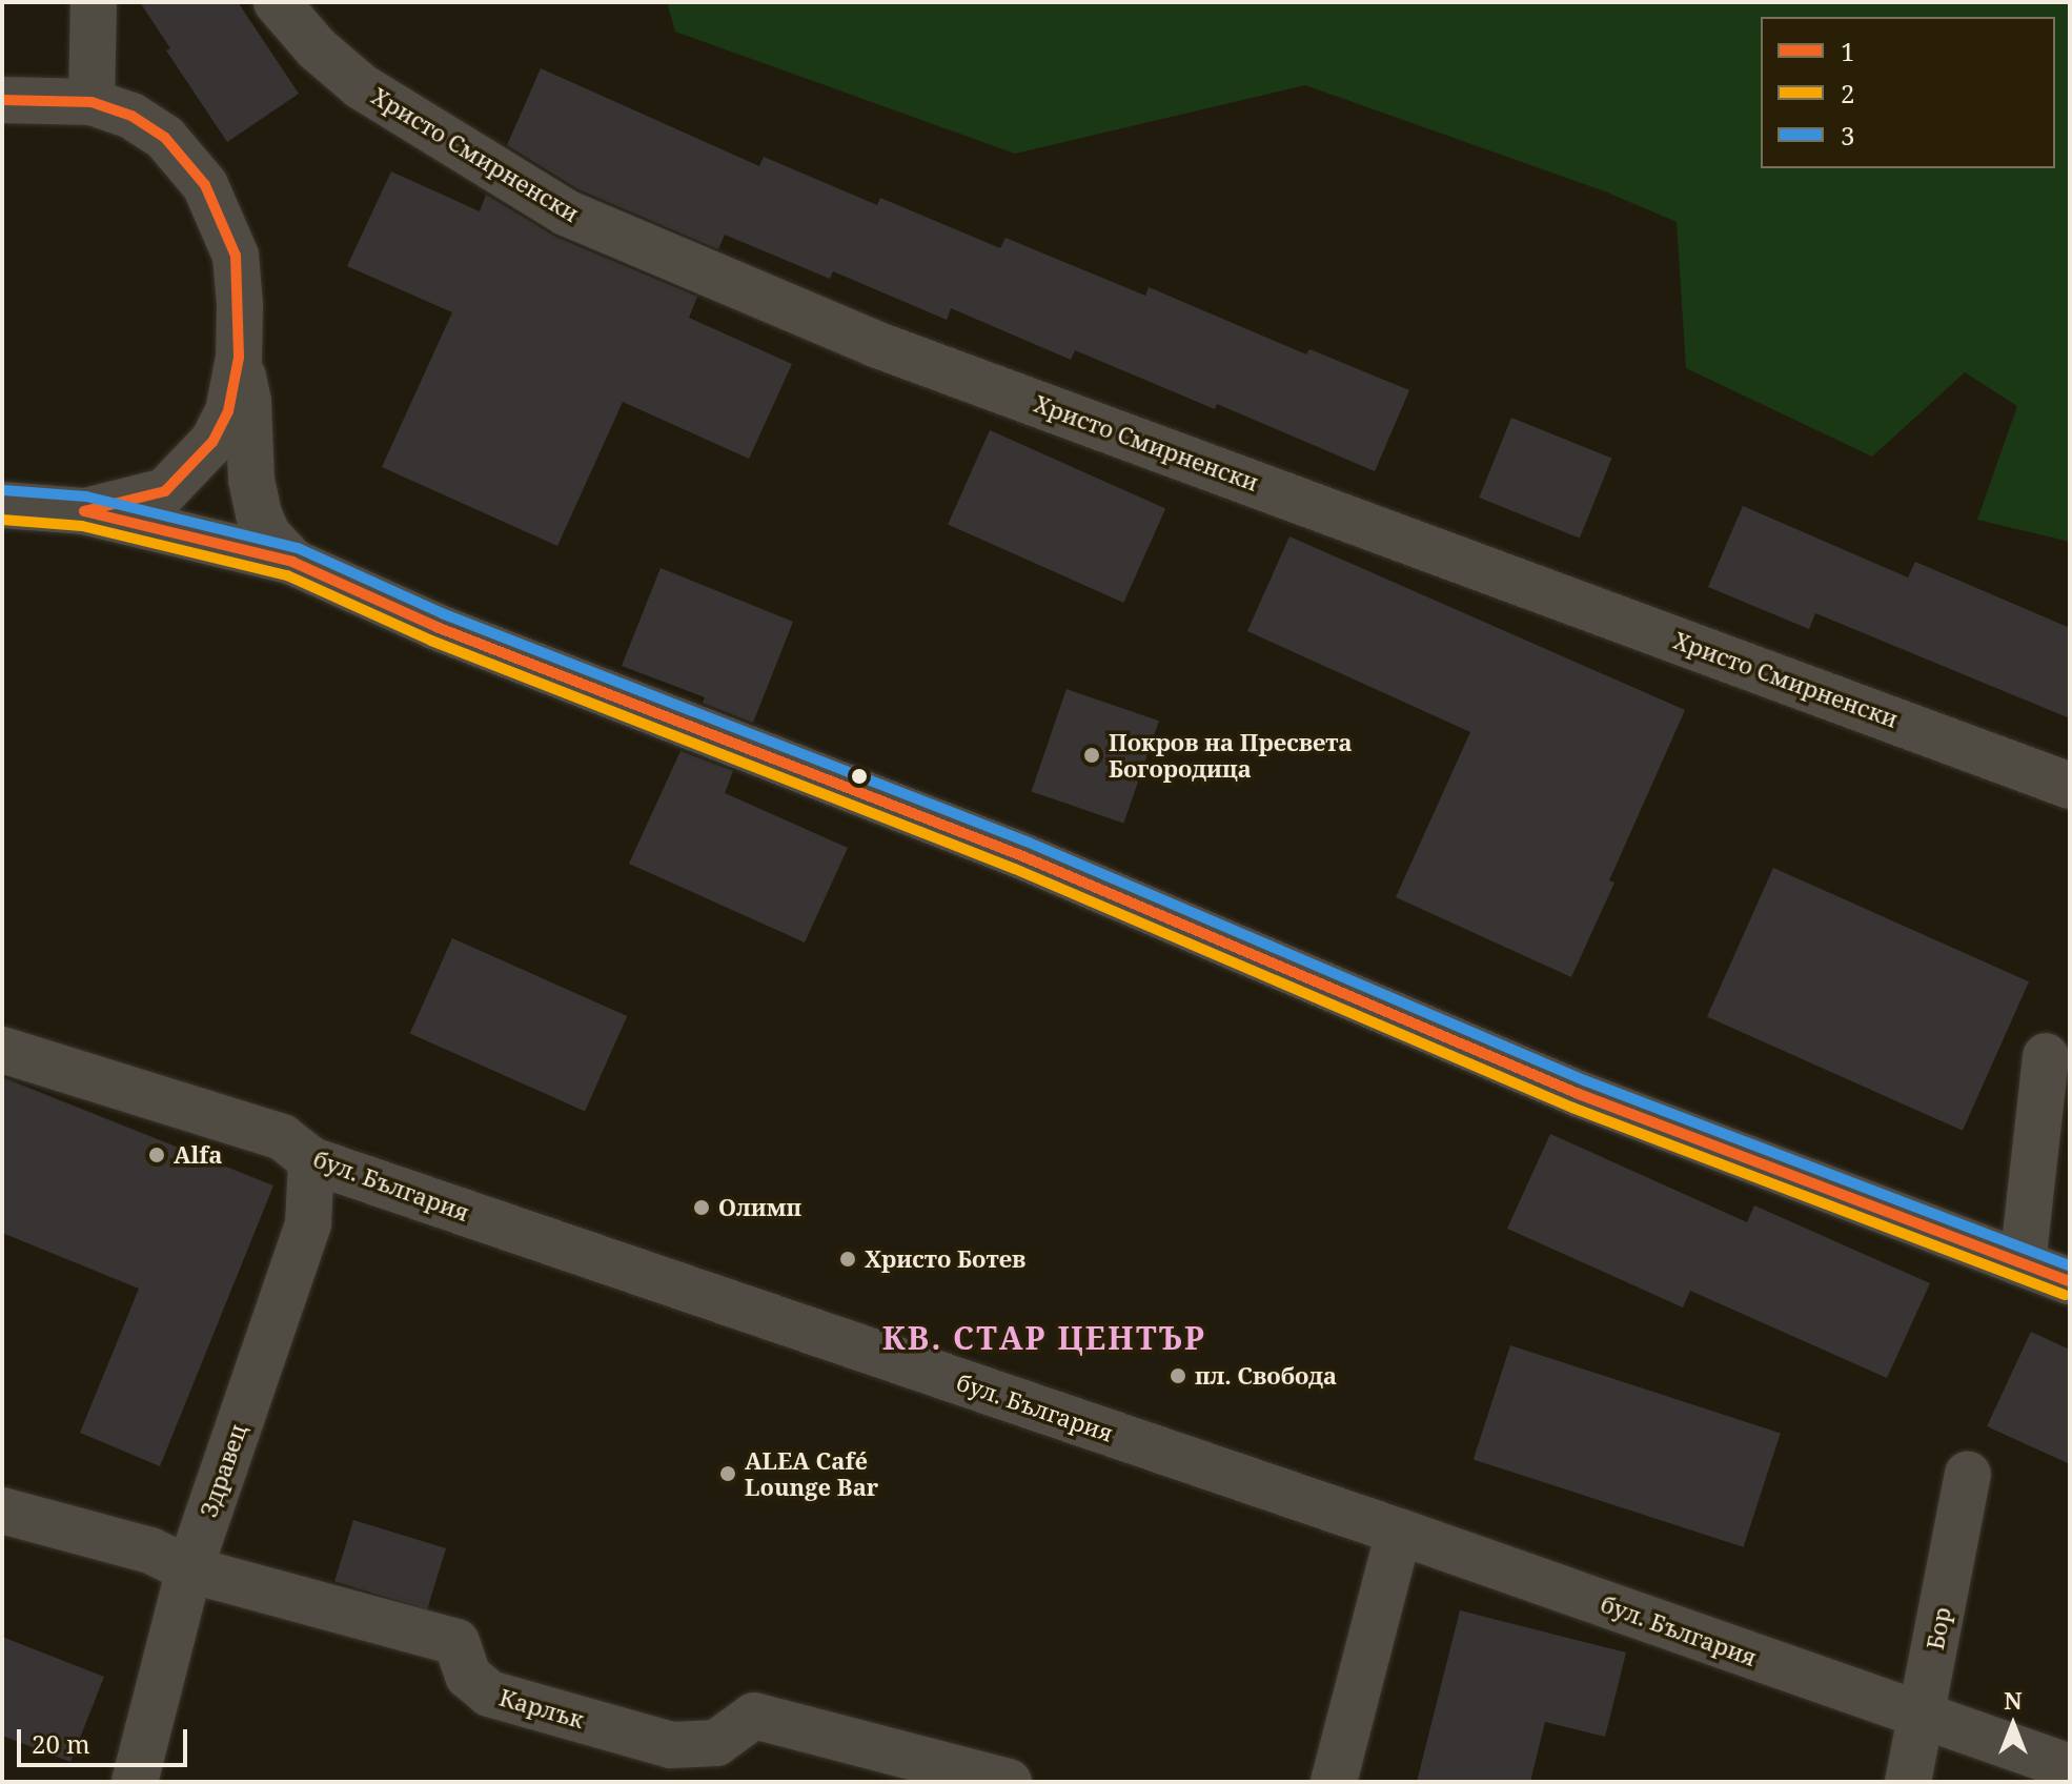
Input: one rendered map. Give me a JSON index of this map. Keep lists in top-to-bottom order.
{
  "streets": {
    "street": [
      "Христо Смирненски",
      "бул. България",
      "Здравец",
      "Бор",
      "Карлък"
    ]
  },
  "crossings": [
    ["бул. България", "Здравец"],
    ["бул. България", "Бор"],
    ["Здравец", "Карлък"]
  ],
  "districts": ["КВ. СТАР ЦЕНТЪР"],
  "places": [
    "Покров на Пресвета Богородица",
    "Alfa",
    "Олимп",
    "Христо Ботев",
    "пл. Свобода",
    "ALEA Café Lounge Bar"
  ],
  "lines": ["transit line 1", "transit line 3", "transit line 2"],
  "legend": ["1", "2", "3"],
  "scale_bar": "20 m",
  "north": "top"
}
